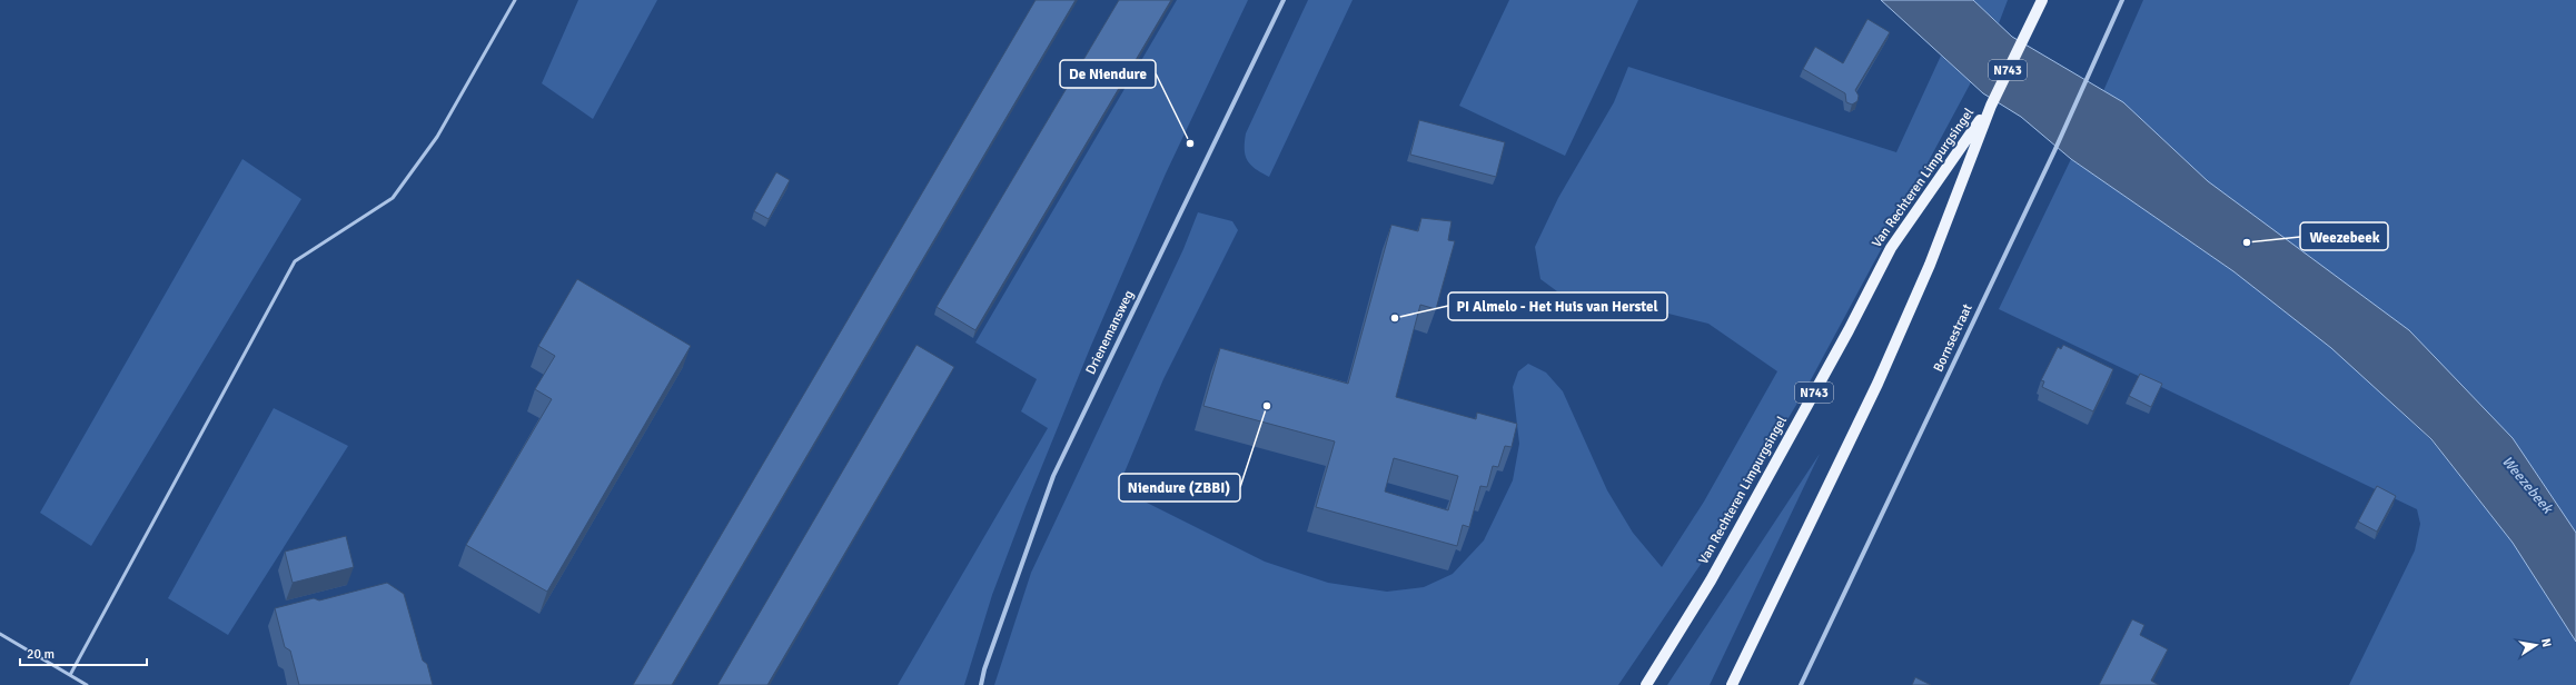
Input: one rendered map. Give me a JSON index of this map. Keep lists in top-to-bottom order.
{
  "streets": {
    "main road": ["N743", "Van Rechteren Limpurgsingel"],
    "street": ["Drienemansweg", "Bornsestraat"]
  },
  "water": ["Weezebeek"],
  "places": [
    "De Niendure",
    "Weezebeek",
    "PI Almelo - Het Huis van Herstel",
    "Niendure (ZBBI)"
  ],
  "scale_bar": "20 m",
  "north": "right"
}
